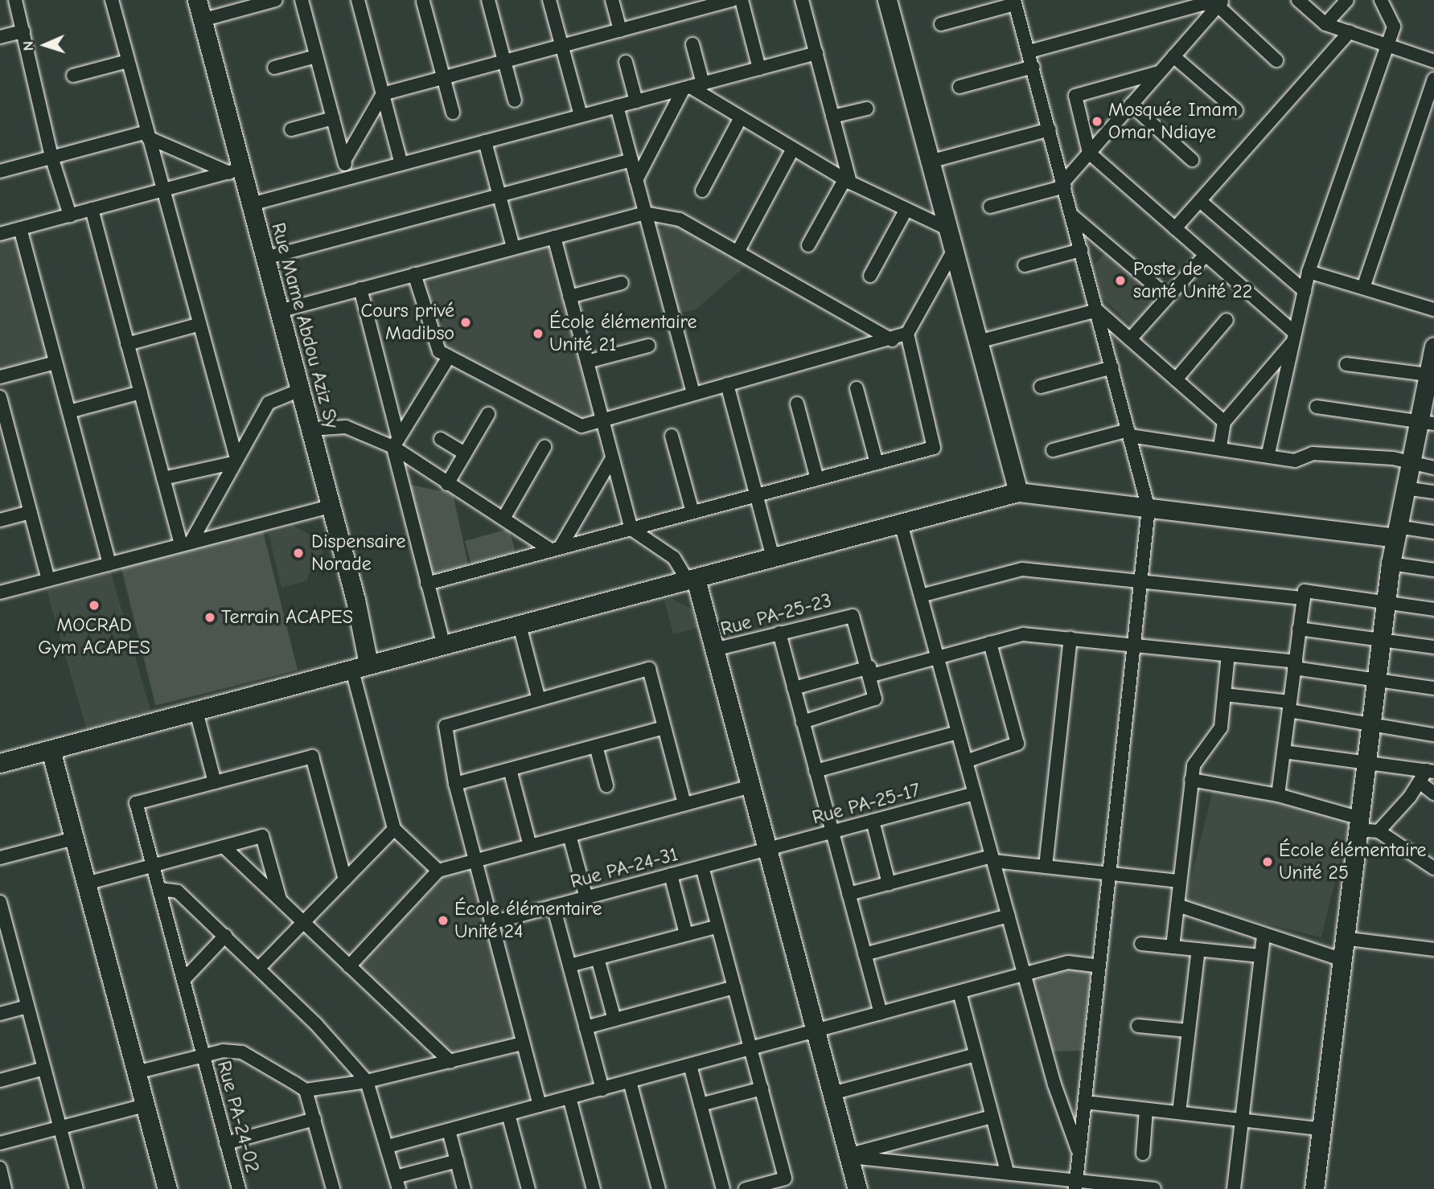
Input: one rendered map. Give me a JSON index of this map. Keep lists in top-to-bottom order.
{
  "streets": {
    "street": [
      "Rue Mame Abdou Aziz Sy",
      "Rue PA-25-23",
      "Rue PA-25-17",
      "Rue PA-24-31",
      "Rue PA-24-02"
    ]
  },
  "crossings": [
    ["Rue PA-25-17", "Rue PA-24-31"]
  ],
  "places": [
    "Mosquée Imam Omar Ndiaye",
    "Poste de santé Unité 22",
    "Cours privé Madibso",
    "École élémentaire Unité 21",
    "Dispensaire Norade",
    "MOCRAD Gym ACAPES",
    "Terrain ACAPES",
    "École élémentaire Unité 25",
    "École élémentaire Unité 24"
  ],
  "north": "left"
}
